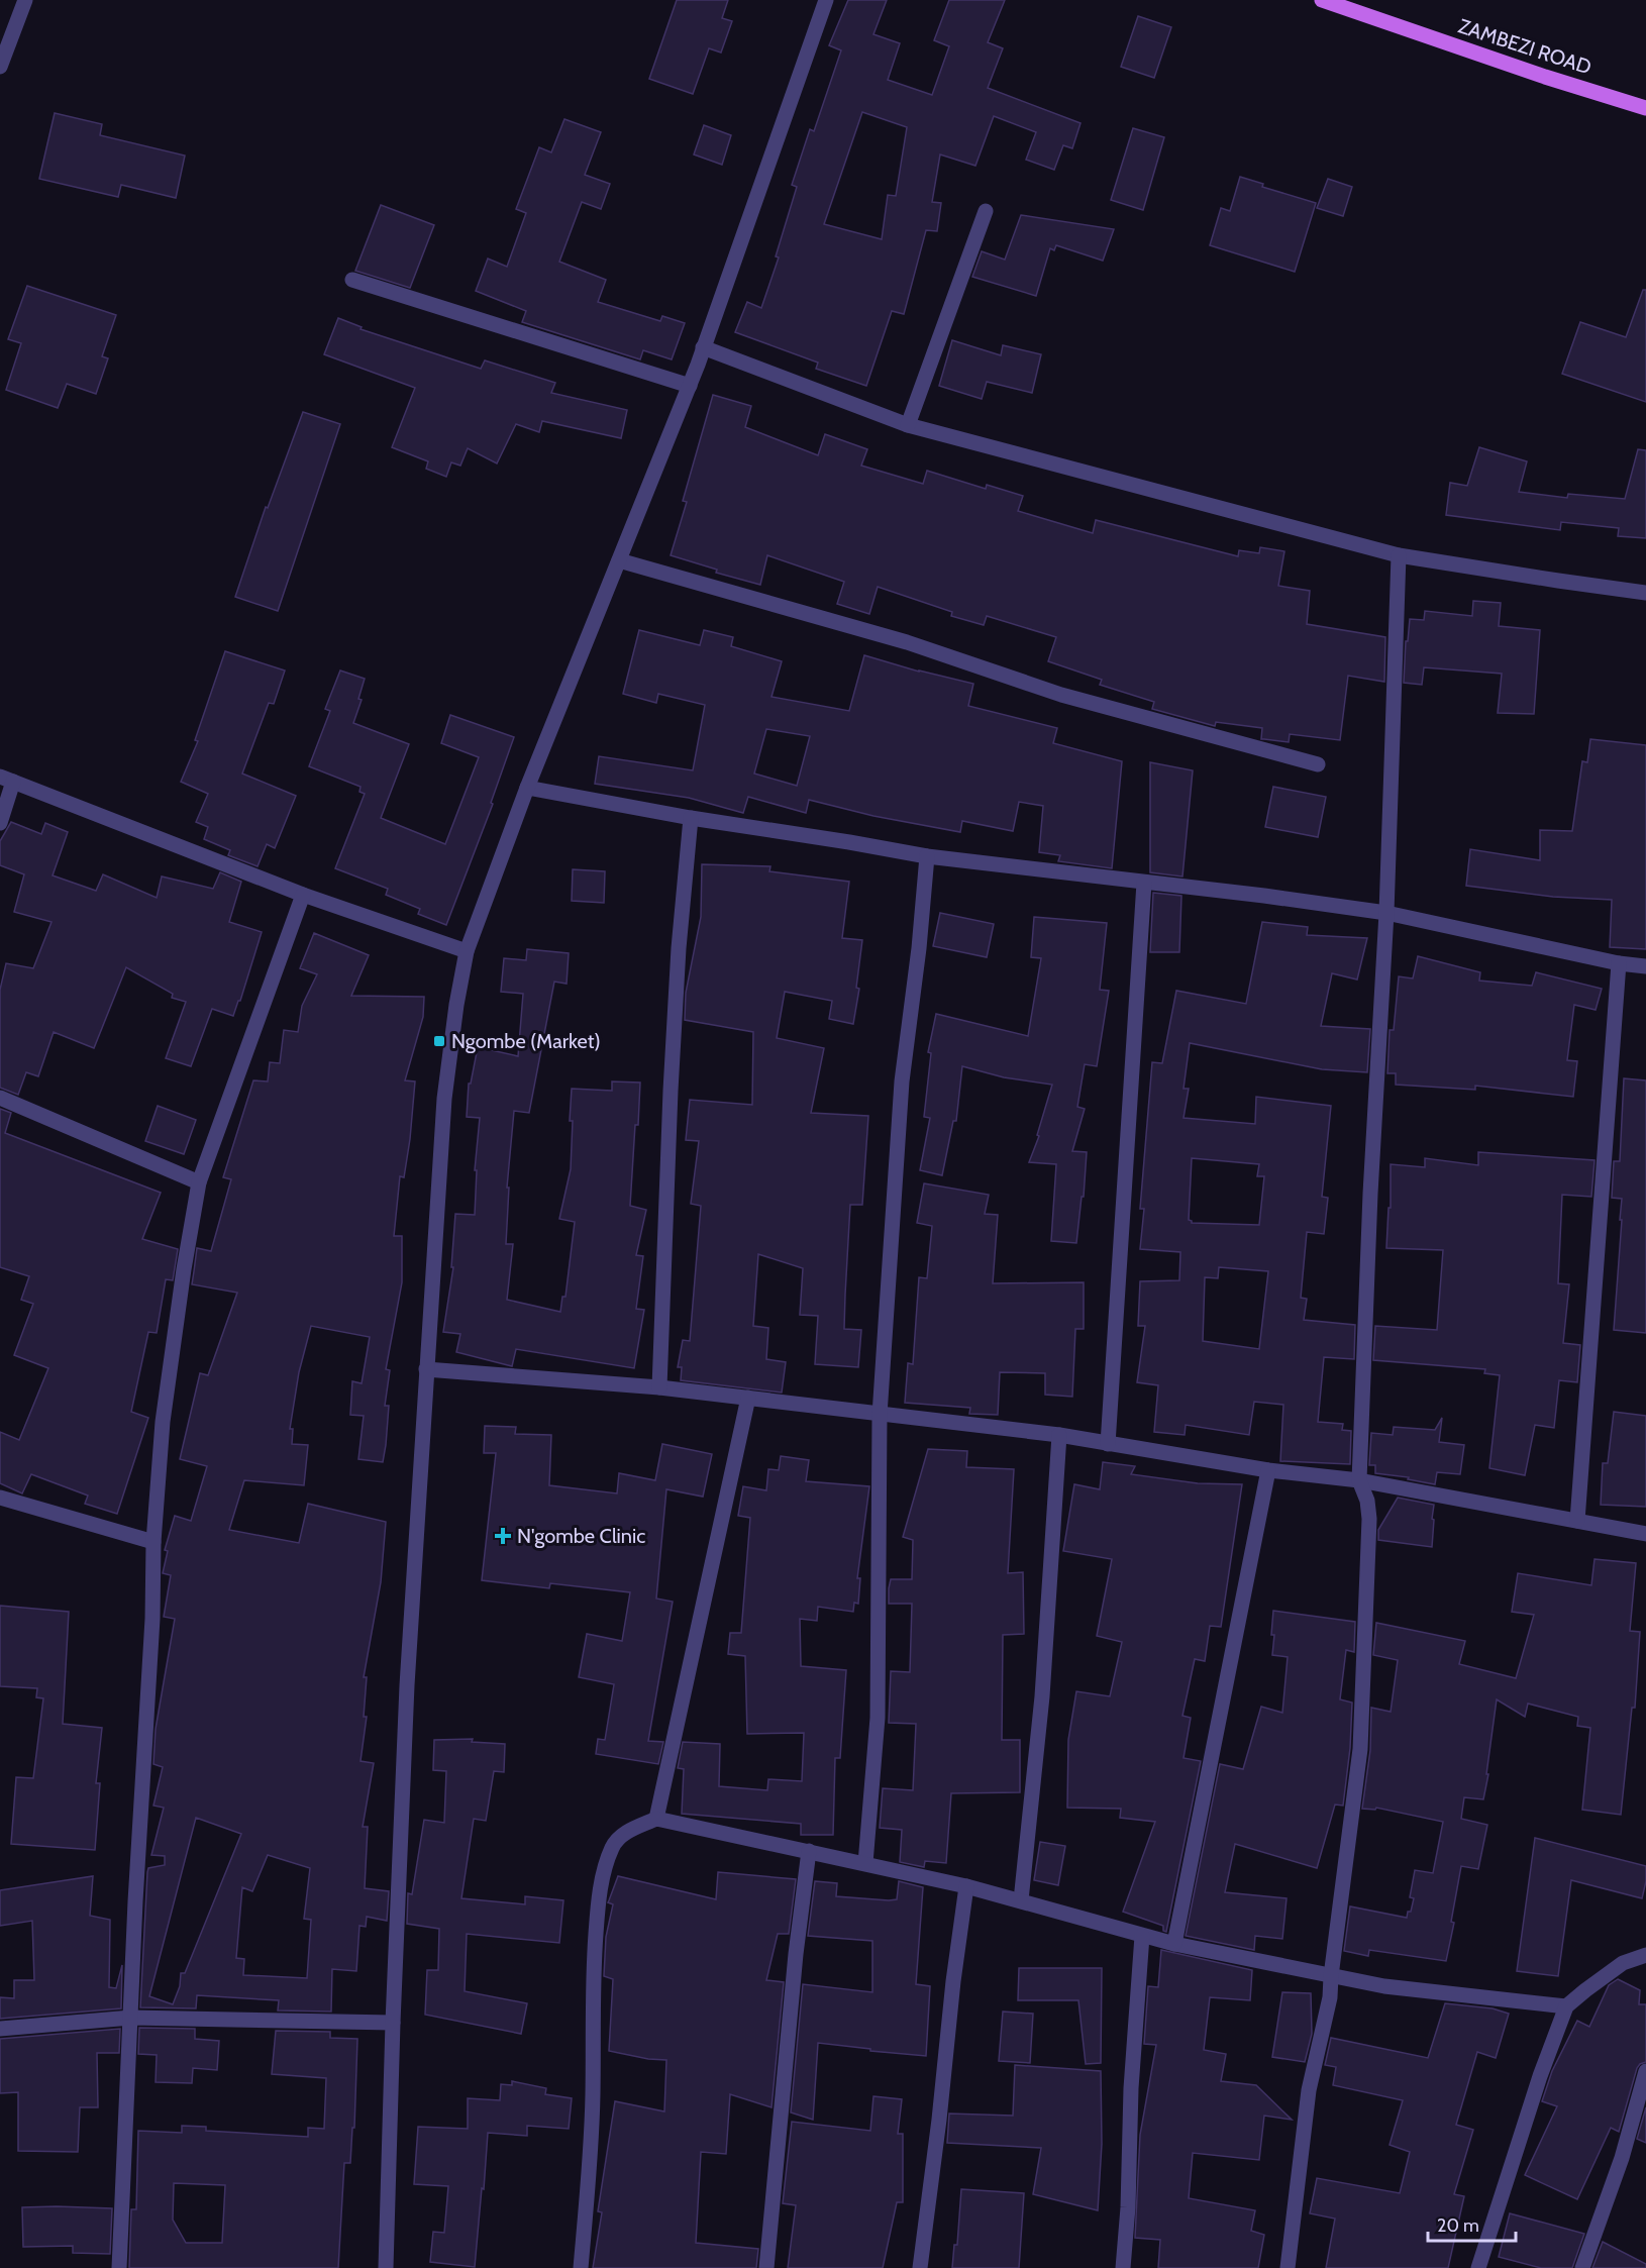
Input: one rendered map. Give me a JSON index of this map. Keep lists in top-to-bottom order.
{
  "streets": {
    "main road": ["ZAMBEZI ROAD"]
  },
  "places": {
    "transit": ["Ngombe (Market)"],
    "health": ["N'gombe Clinic"]
  },
  "scale_bar": "20 m"
}
